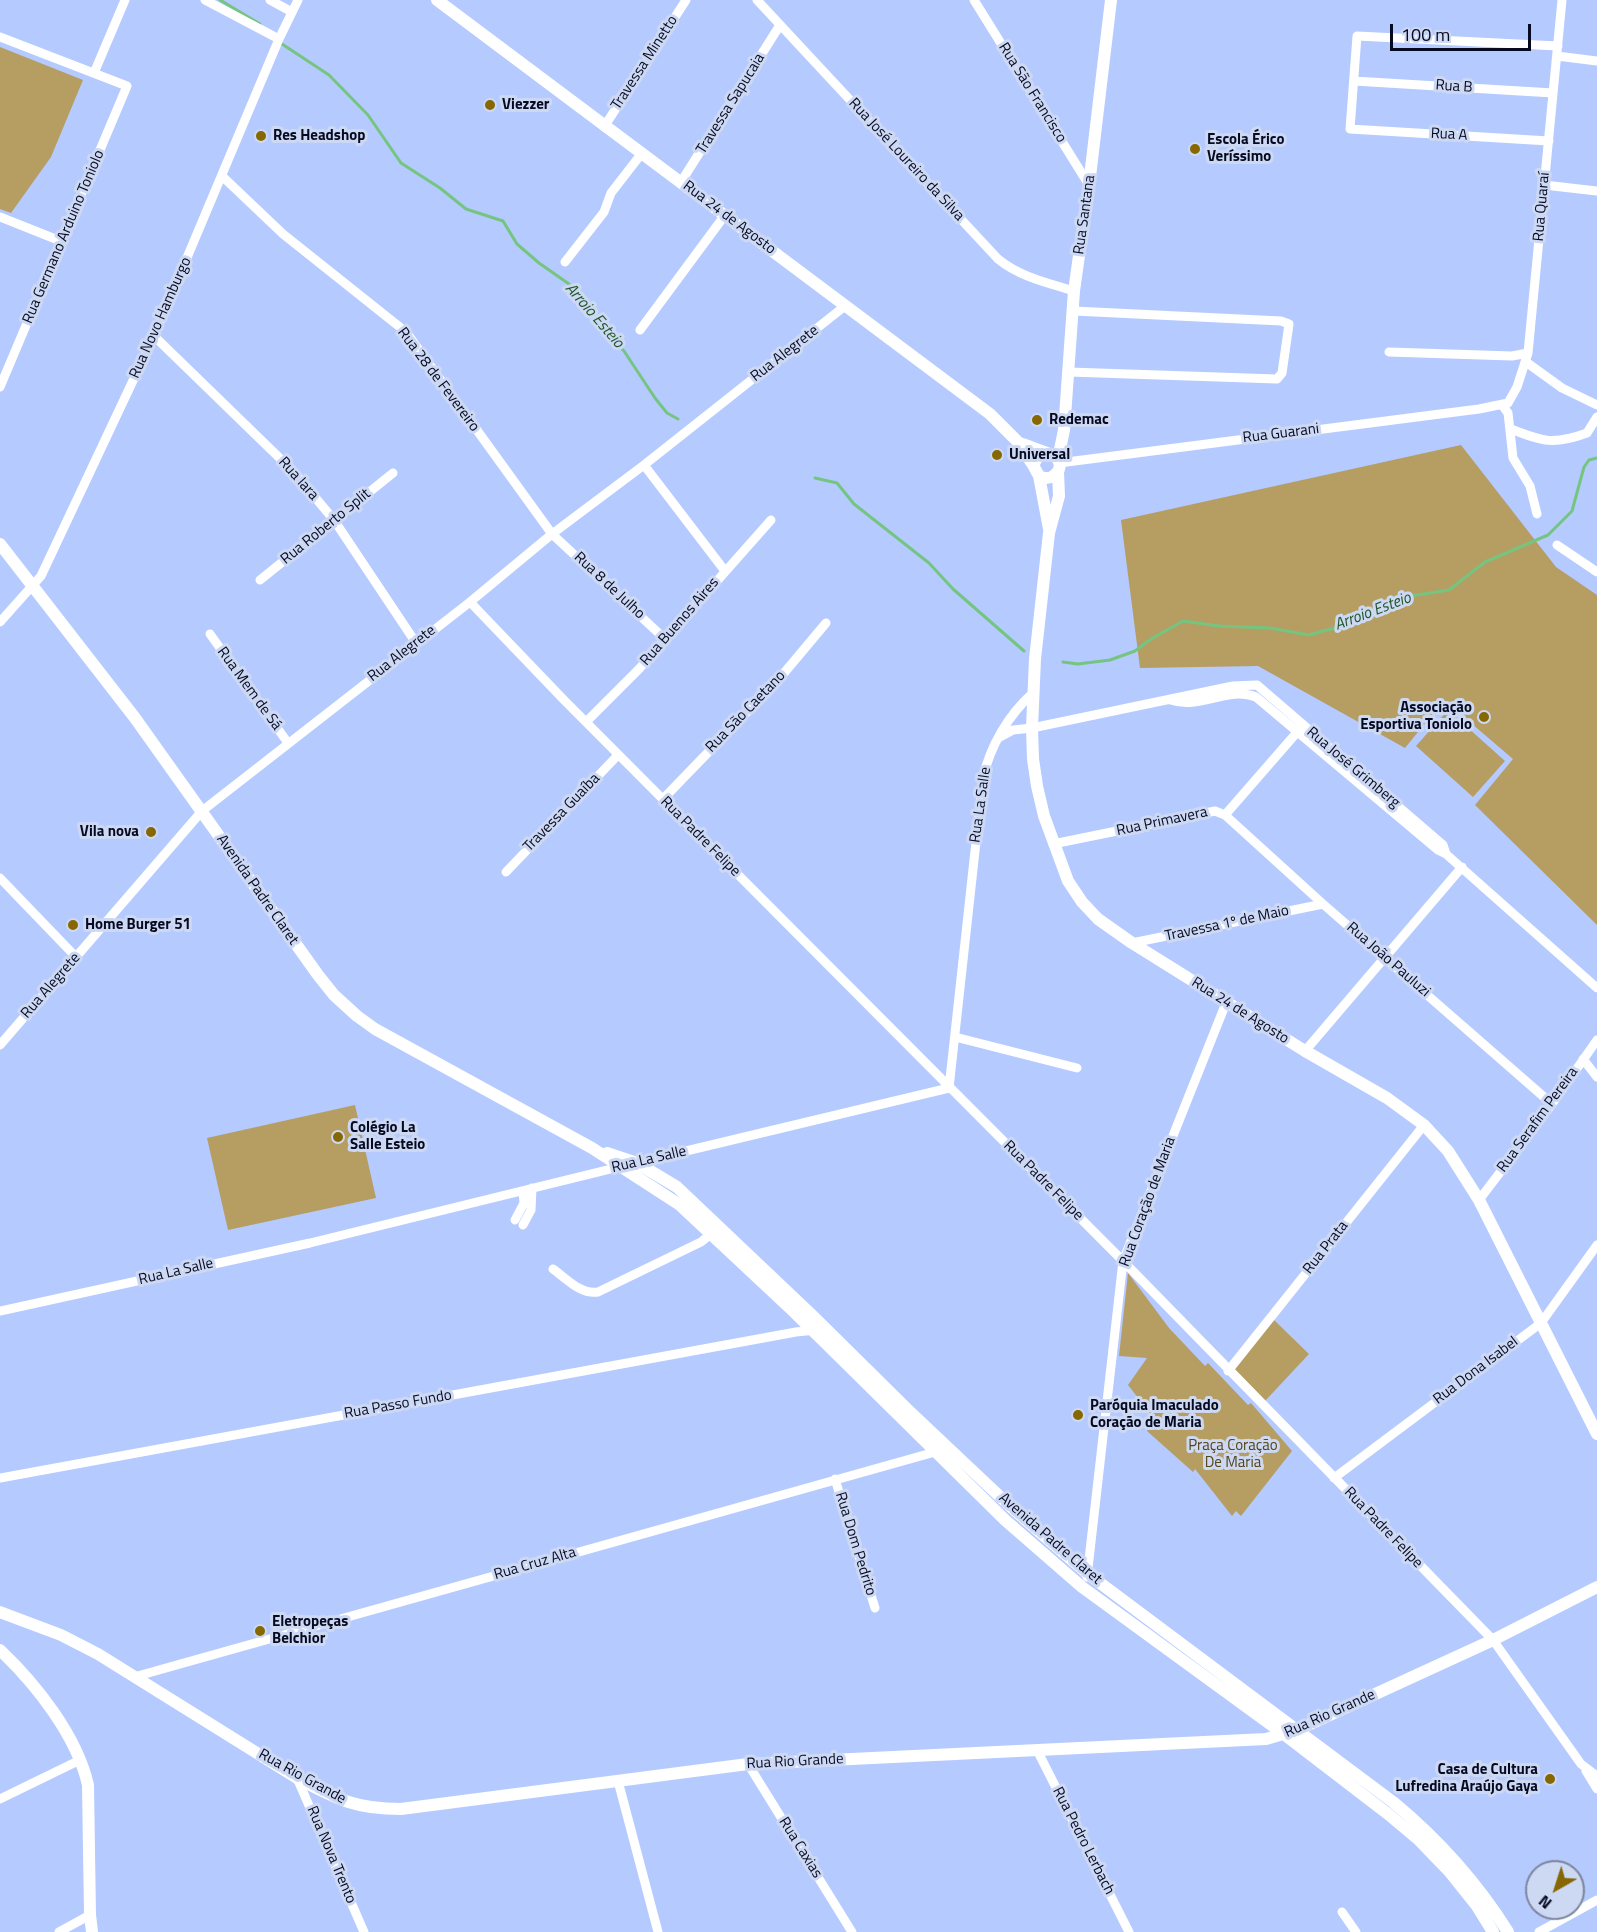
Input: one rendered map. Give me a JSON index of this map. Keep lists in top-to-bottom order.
{
  "streets": {
    "main road": [
      "Rua Santana",
      "Rua 24 de Agosto",
      "Avenida Padre Claret",
      "Rua Rio Grande"
    ],
    "street": [
      "Travessa Minetto",
      "Rua B",
      "Rua São Francisco",
      "Travessa Sapucaia",
      "Rua A",
      "Rua José Loureiro da Silva",
      "Rua Quaraí",
      "Rua Germano Arduino Toniolo",
      "Rua Novo Hamburgo",
      "Rua Alegrete",
      "Rua 28 de Fevereiro",
      "Rua Guarani",
      "Rua Iara",
      "Rua Roberto Split",
      "Rua 8 de Julho",
      "Rua Buenos Aires",
      "Rua Mem de Sá",
      "Rua São Caetano",
      "Rua José Grimberg",
      "Rua La Salle",
      "Travessa Guaíba",
      "Rua Primavera",
      "Rua Padre Felipe",
      "Travessa 1º de Maio",
      "Rua João Pauluzi",
      "Rua Serafim Pereira",
      "Rua Coração de Maria",
      "Rua Prata",
      "Rua Dona Isabel",
      "Rua Passo Fundo",
      "Rua Dom Pedrito",
      "Rua Cruz Alta",
      "Rua Pedro Lerbach",
      "Rua Caxias",
      "Rua Nova Trento"
    ]
  },
  "crossings": [
    ["Travessa Minetto", "Rua 24 de Agosto"],
    ["Rua B", "Rua A"],
    ["Rua B", "Rua Quaraí"],
    ["Rua São Francisco", "Rua Santana"],
    ["Travessa Sapucaia", "Rua José Loureiro da Silva"],
    ["Travessa Sapucaia", "Rua 24 de Agosto"],
    ["Rua A", "Rua Quaraí"],
    ["Rua José Loureiro da Silva", "Rua Santana"],
    ["Rua Quaraí", "Rua Guarani"],
    ["Rua Santana", "Rua 24 de Agosto"],
    ["Rua Santana", "Rua Guarani"],
    ["Rua 24 de Agosto", "Rua Alegrete"],
    ["Rua 24 de Agosto", "Rua Guarani"],
    ["Rua 24 de Agosto", "Rua La Salle"],
    ["Rua 24 de Agosto", "Rua Primavera"],
    ["Rua 24 de Agosto", "Travessa 1º de Maio"],
    ["Rua 24 de Agosto", "Rua Serafim Pereira"],
    ["Rua 24 de Agosto", "Rua Coração de Maria"],
    ["Rua 24 de Agosto", "Rua Prata"],
    ["Rua 24 de Agosto", "Rua Dona Isabel"],
    ["Rua Novo Hamburgo", "Rua 28 de Fevereiro"],
    ["Rua Novo Hamburgo", "Rua Iara"],
    ["Rua Novo Hamburgo", "Avenida Padre Claret"],
    ["Rua Alegrete", "Rua 28 de Fevereiro"],
    ["Rua Alegrete", "Rua Iara"],
    ["Rua Alegrete", "Rua 8 de Julho"],
    ["Rua Alegrete", "Rua Mem de Sá"],
    ["Rua Alegrete", "Rua Padre Felipe"],
    ["Rua Alegrete", "Avenida Padre Claret"],
    ["Rua 28 de Fevereiro", "Rua 8 de Julho"],
    ["Rua Iara", "Rua Roberto Split"],
    ["Rua 8 de Julho", "Rua Buenos Aires"],
    ["Rua Buenos Aires", "Rua Padre Felipe"],
    ["Rua São Caetano", "Rua Padre Felipe"],
    ["Rua José Grimberg", "Rua Primavera"],
    ["Rua La Salle", "Rua Padre Felipe"],
    ["Rua La Salle", "Avenida Padre Claret"],
    ["Travessa Guaíba", "Rua Padre Felipe"],
    ["Rua Primavera", "Rua João Pauluzi"],
    ["Rua Padre Felipe", "Rua Coração de Maria"],
    ["Rua Padre Felipe", "Rua Prata"],
    ["Rua Padre Felipe", "Rua Dona Isabel"],
    ["Rua Padre Felipe", "Rua Rio Grande"],
    ["Avenida Padre Claret", "Rua Coração de Maria"],
    ["Avenida Padre Claret", "Rua Passo Fundo"],
    ["Avenida Padre Claret", "Rua Cruz Alta"],
    ["Avenida Padre Claret", "Rua Rio Grande"],
    ["Travessa 1º de Maio", "Rua João Pauluzi"],
    ["Rua João Pauluzi", "Rua Serafim Pereira"],
    ["Rua Dom Pedrito", "Rua Cruz Alta"],
    ["Rua Cruz Alta", "Rua Rio Grande"],
    ["Rua Rio Grande", "Rua Pedro Lerbach"],
    ["Rua Rio Grande", "Rua Caxias"],
    ["Rua Rio Grande", "Rua Nova Trento"]
  ],
  "water": ["Arroio Esteio"],
  "parks": ["Praça Coração De Maria"],
  "places": [
    "Viezzer",
    "Res Headshop",
    "Escola Érico Veríssimo",
    "Redemac",
    "Universal",
    "Associação Esportiva Toniolo",
    "Vila nova",
    "Home Burger 51",
    "Colégio La Salle Esteio",
    "Paróquia Imaculado Coração de Maria",
    "Eletropeças Belchior",
    "Casa de Cultura Lufredina Araújo Gaya"
  ],
  "scale_bar": "100 m",
  "north": "bottom left"
}
